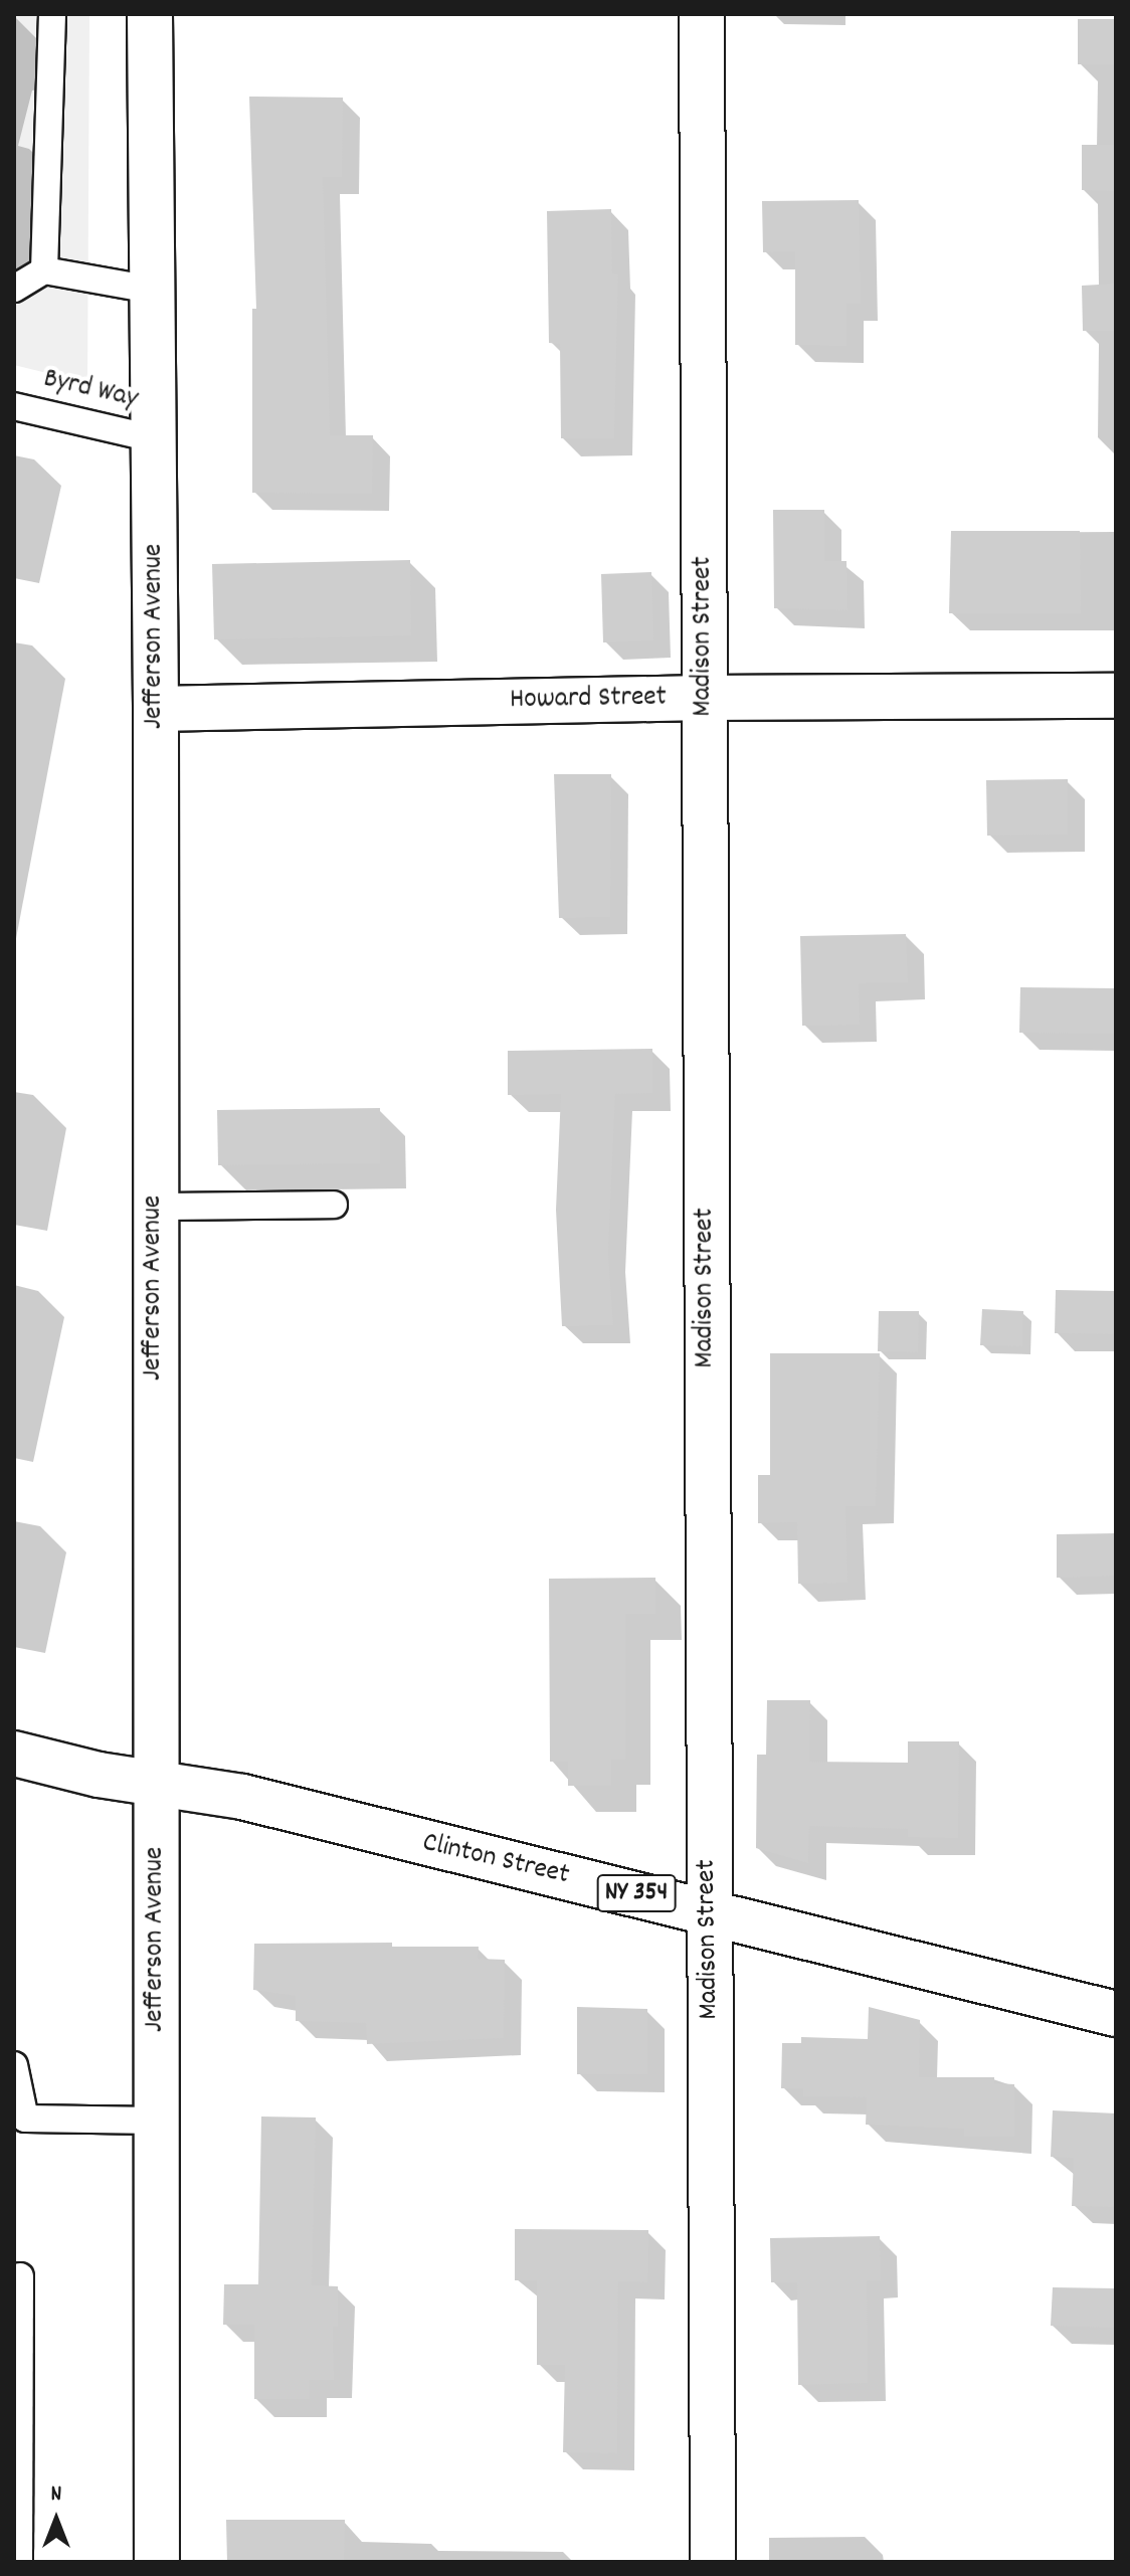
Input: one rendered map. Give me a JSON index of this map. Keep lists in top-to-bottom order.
{
  "streets": {
    "street": [
      "Jefferson Avenue",
      "Madison Street",
      "Howard Street",
      "Clinton Street",
      "NY 354"
    ],
    "lane": ["Byrd Way"]
  },
  "crossings": [
    ["Byrd Way", "Jefferson Avenue"],
    ["Jefferson Avenue", "Howard Street"],
    ["Jefferson Avenue", "Clinton Street"],
    ["Madison Street", "Howard Street"],
    ["Madison Street", "Clinton Street"]
  ],
  "north": "top"
}
